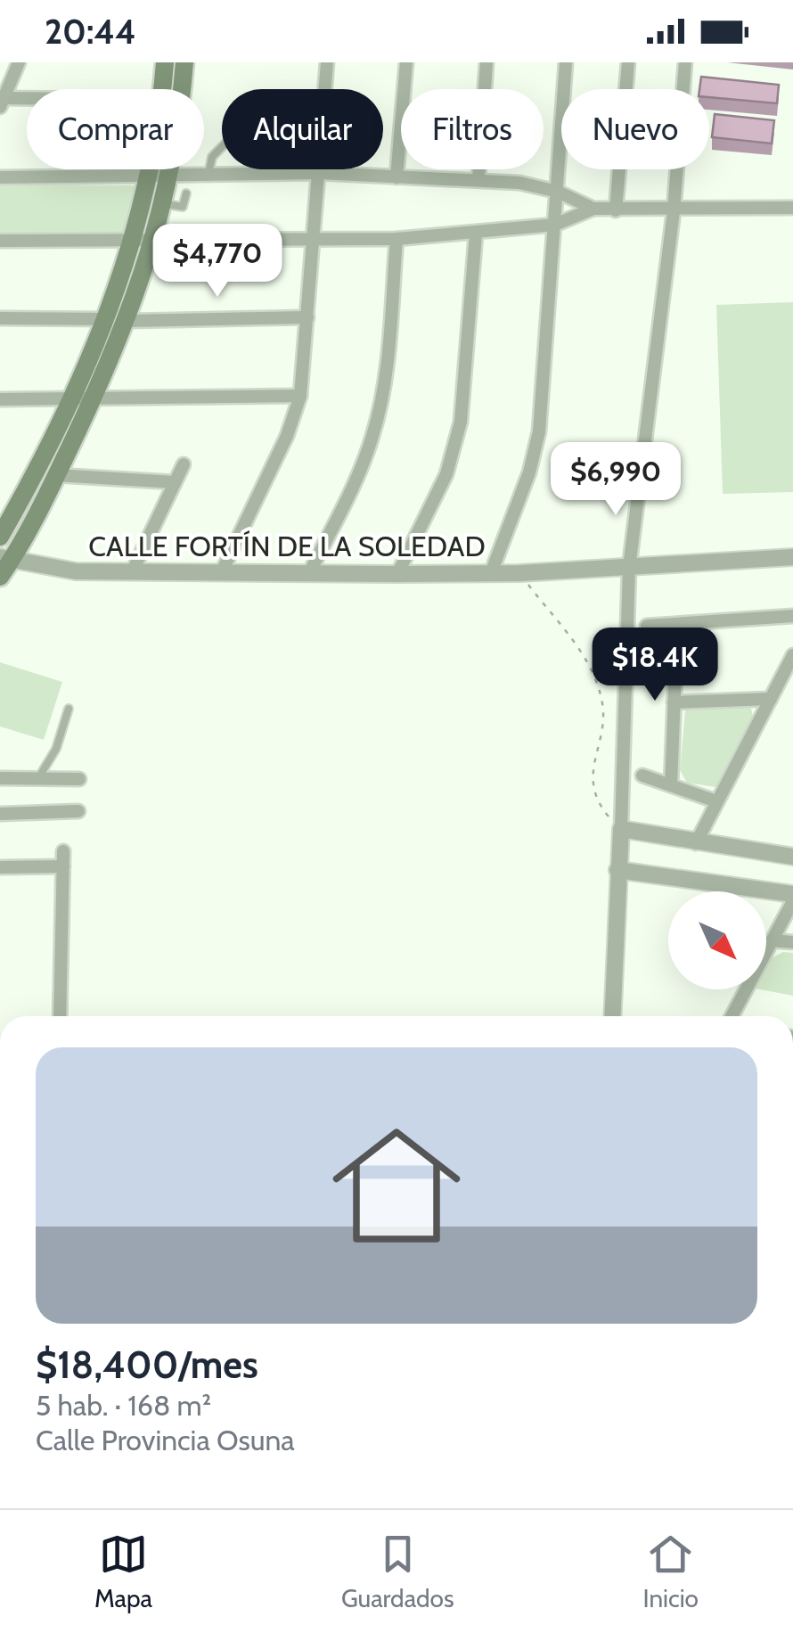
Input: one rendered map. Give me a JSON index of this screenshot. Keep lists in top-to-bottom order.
{
  "streets": {
    "street": ["CALLE FORTÍN DE LA SOLEDAD"]
  },
  "north": "bottom right",
  "page": {
    "status": "20:44",
    "chip": [
      "Comprar",
      "Alquilar",
      "Filtros",
      "Nuevo"
    ],
    "price": ["$4,770", "$6,990", "$18.4K"],
    "list": [
      {
        "name": "$18,400/mes",
        "note": "5 hab. · 168 m² · Calle Provincia Osuna"
      }
    ],
    "tabs": ["Mapa", "Guardados", "Inicio"]
  }
}
